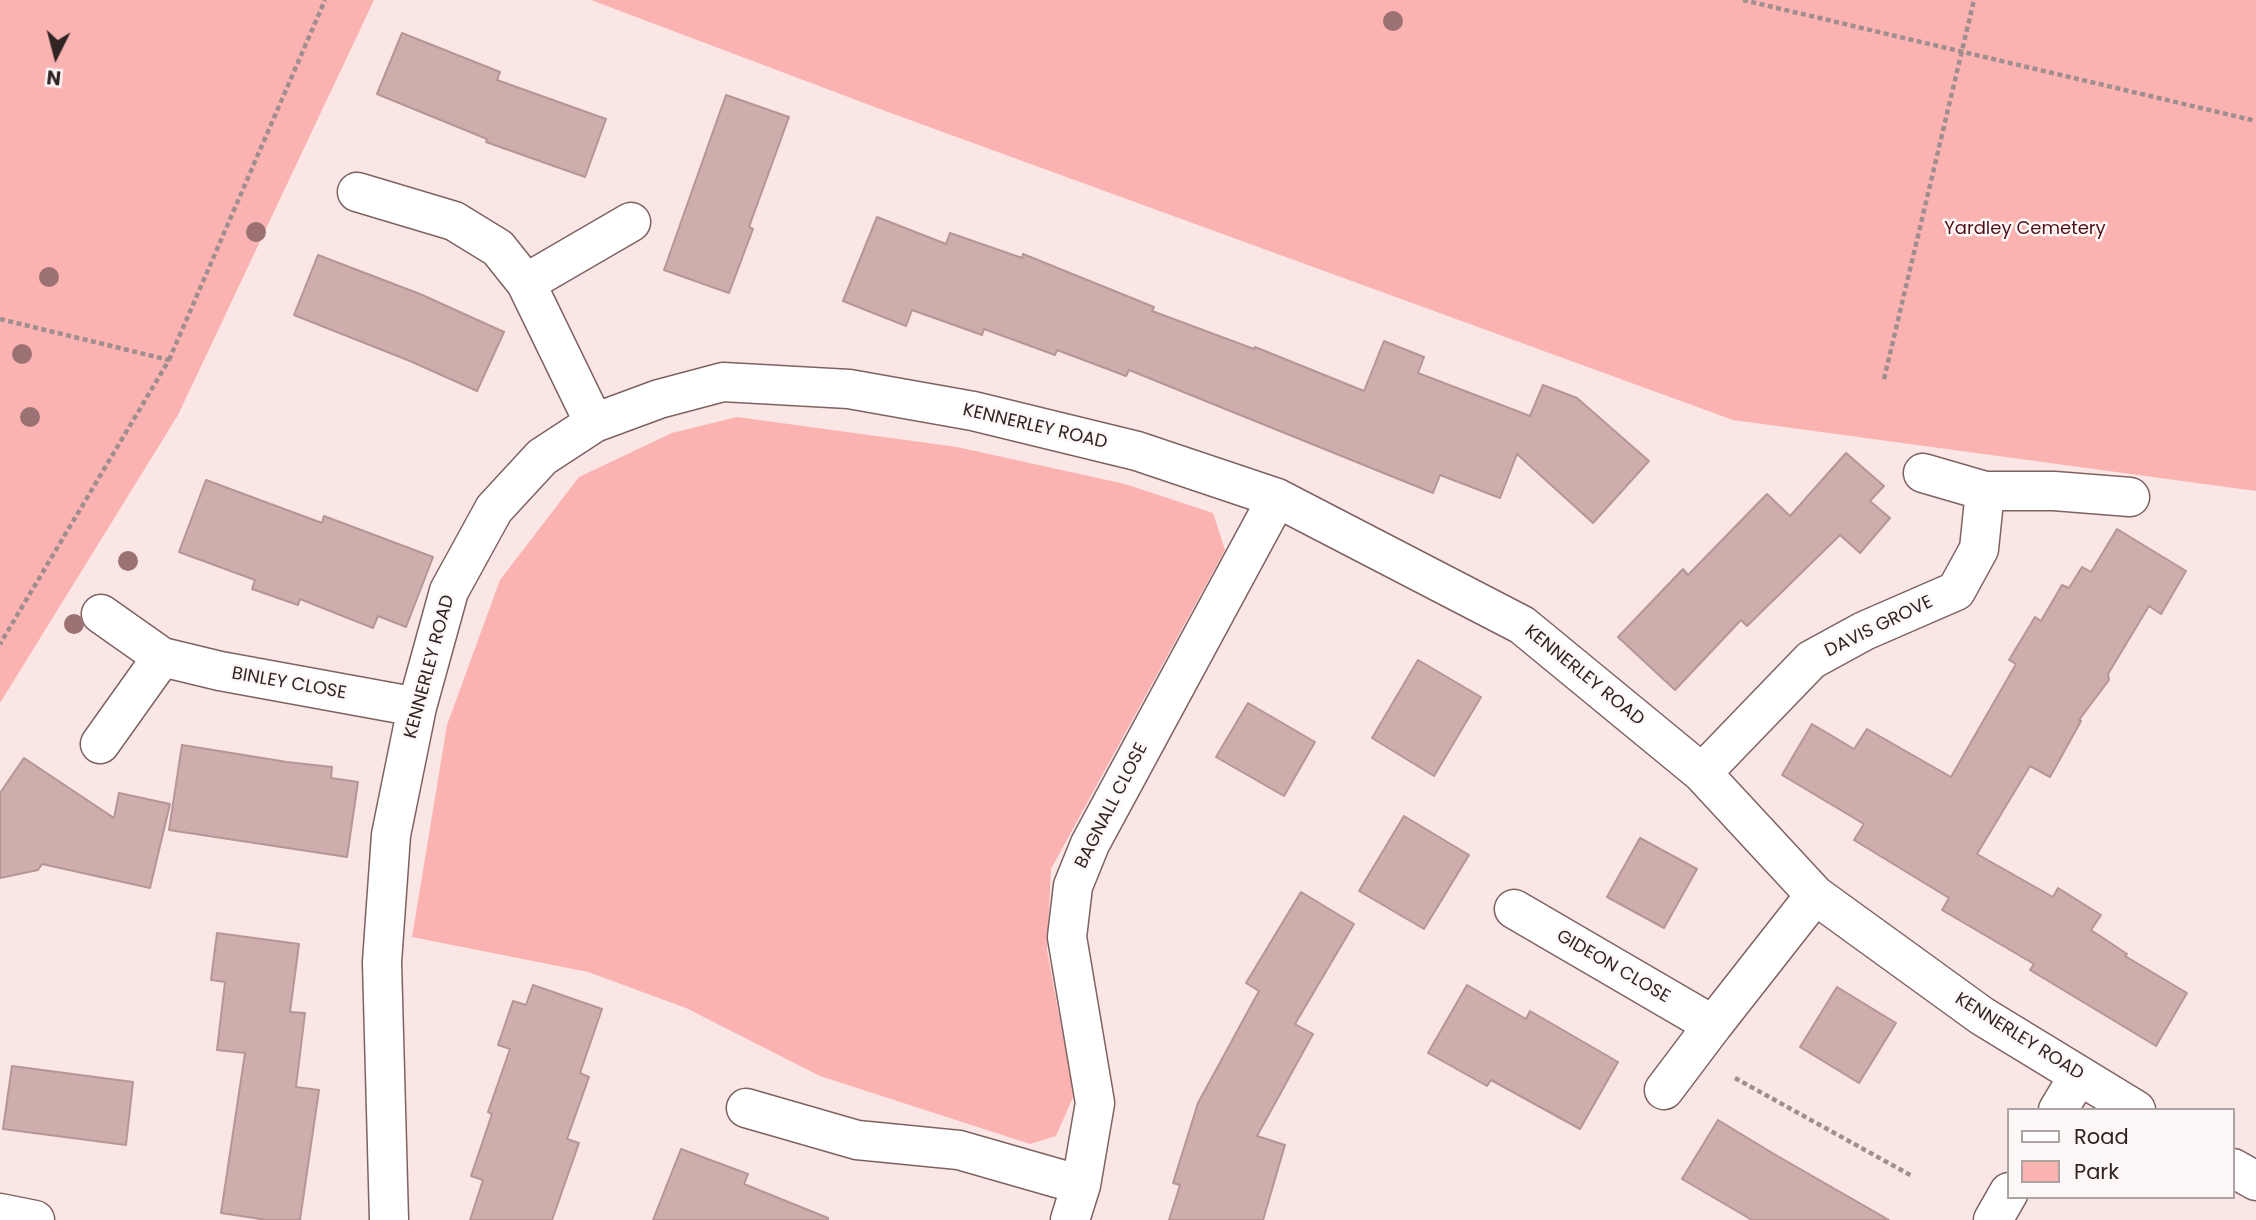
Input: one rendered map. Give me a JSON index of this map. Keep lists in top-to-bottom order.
{
  "streets": {
    "street": [
      "KENNERLEY ROAD",
      "DAVIS GROVE",
      "BINLEY CLOSE",
      "BAGNALL CLOSE",
      "GIDEON CLOSE"
    ]
  },
  "crossings": [
    ["KENNERLEY ROAD", "DAVIS GROVE"],
    ["KENNERLEY ROAD", "BINLEY CLOSE"],
    ["KENNERLEY ROAD", "BAGNALL CLOSE"]
  ],
  "parks": ["Yardley Cemetery"],
  "legend": ["Road", "Park"],
  "north": "bottom"
}
